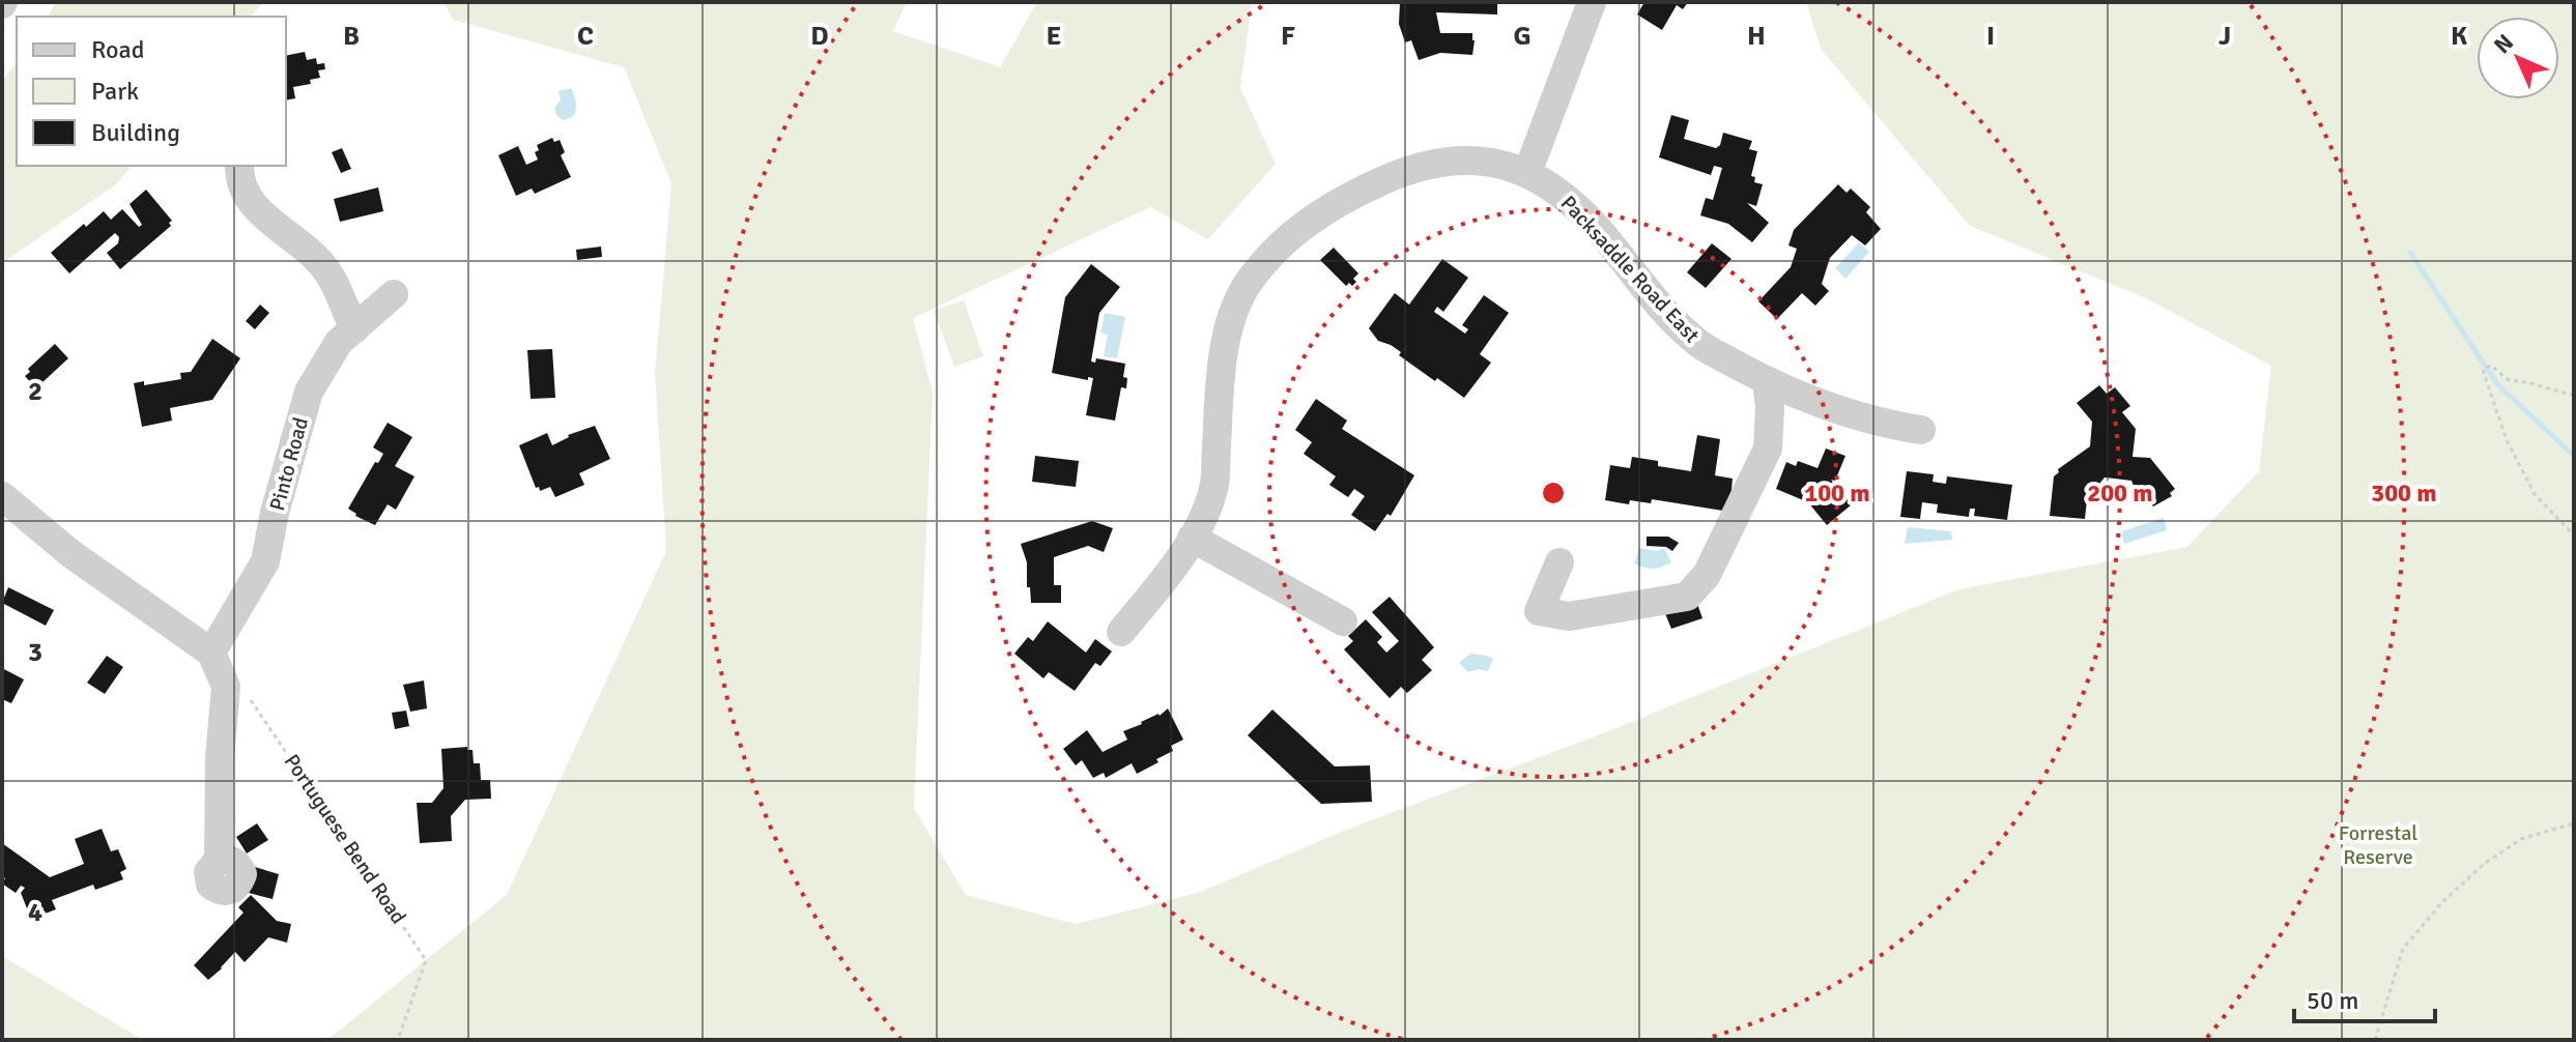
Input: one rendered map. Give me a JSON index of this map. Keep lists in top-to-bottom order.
{
  "streets": {
    "street": ["Packsaddle Road East", "Pinto Road"],
    "path": ["Portuguese Bend Road"]
  },
  "parks": ["Forrestal Reserve"],
  "legend": ["Road", "Park", "Building"],
  "scale_bar": "50 m",
  "north": "top left",
  "grid": {
    "columns": [
      "B",
      "C",
      "D",
      "E",
      "F",
      "G",
      "H",
      "I",
      "J",
      "K"
    ],
    "rows": ["2", "3", "4"]
  },
  "rings": ["100 m", "200 m", "300 m"]
}
